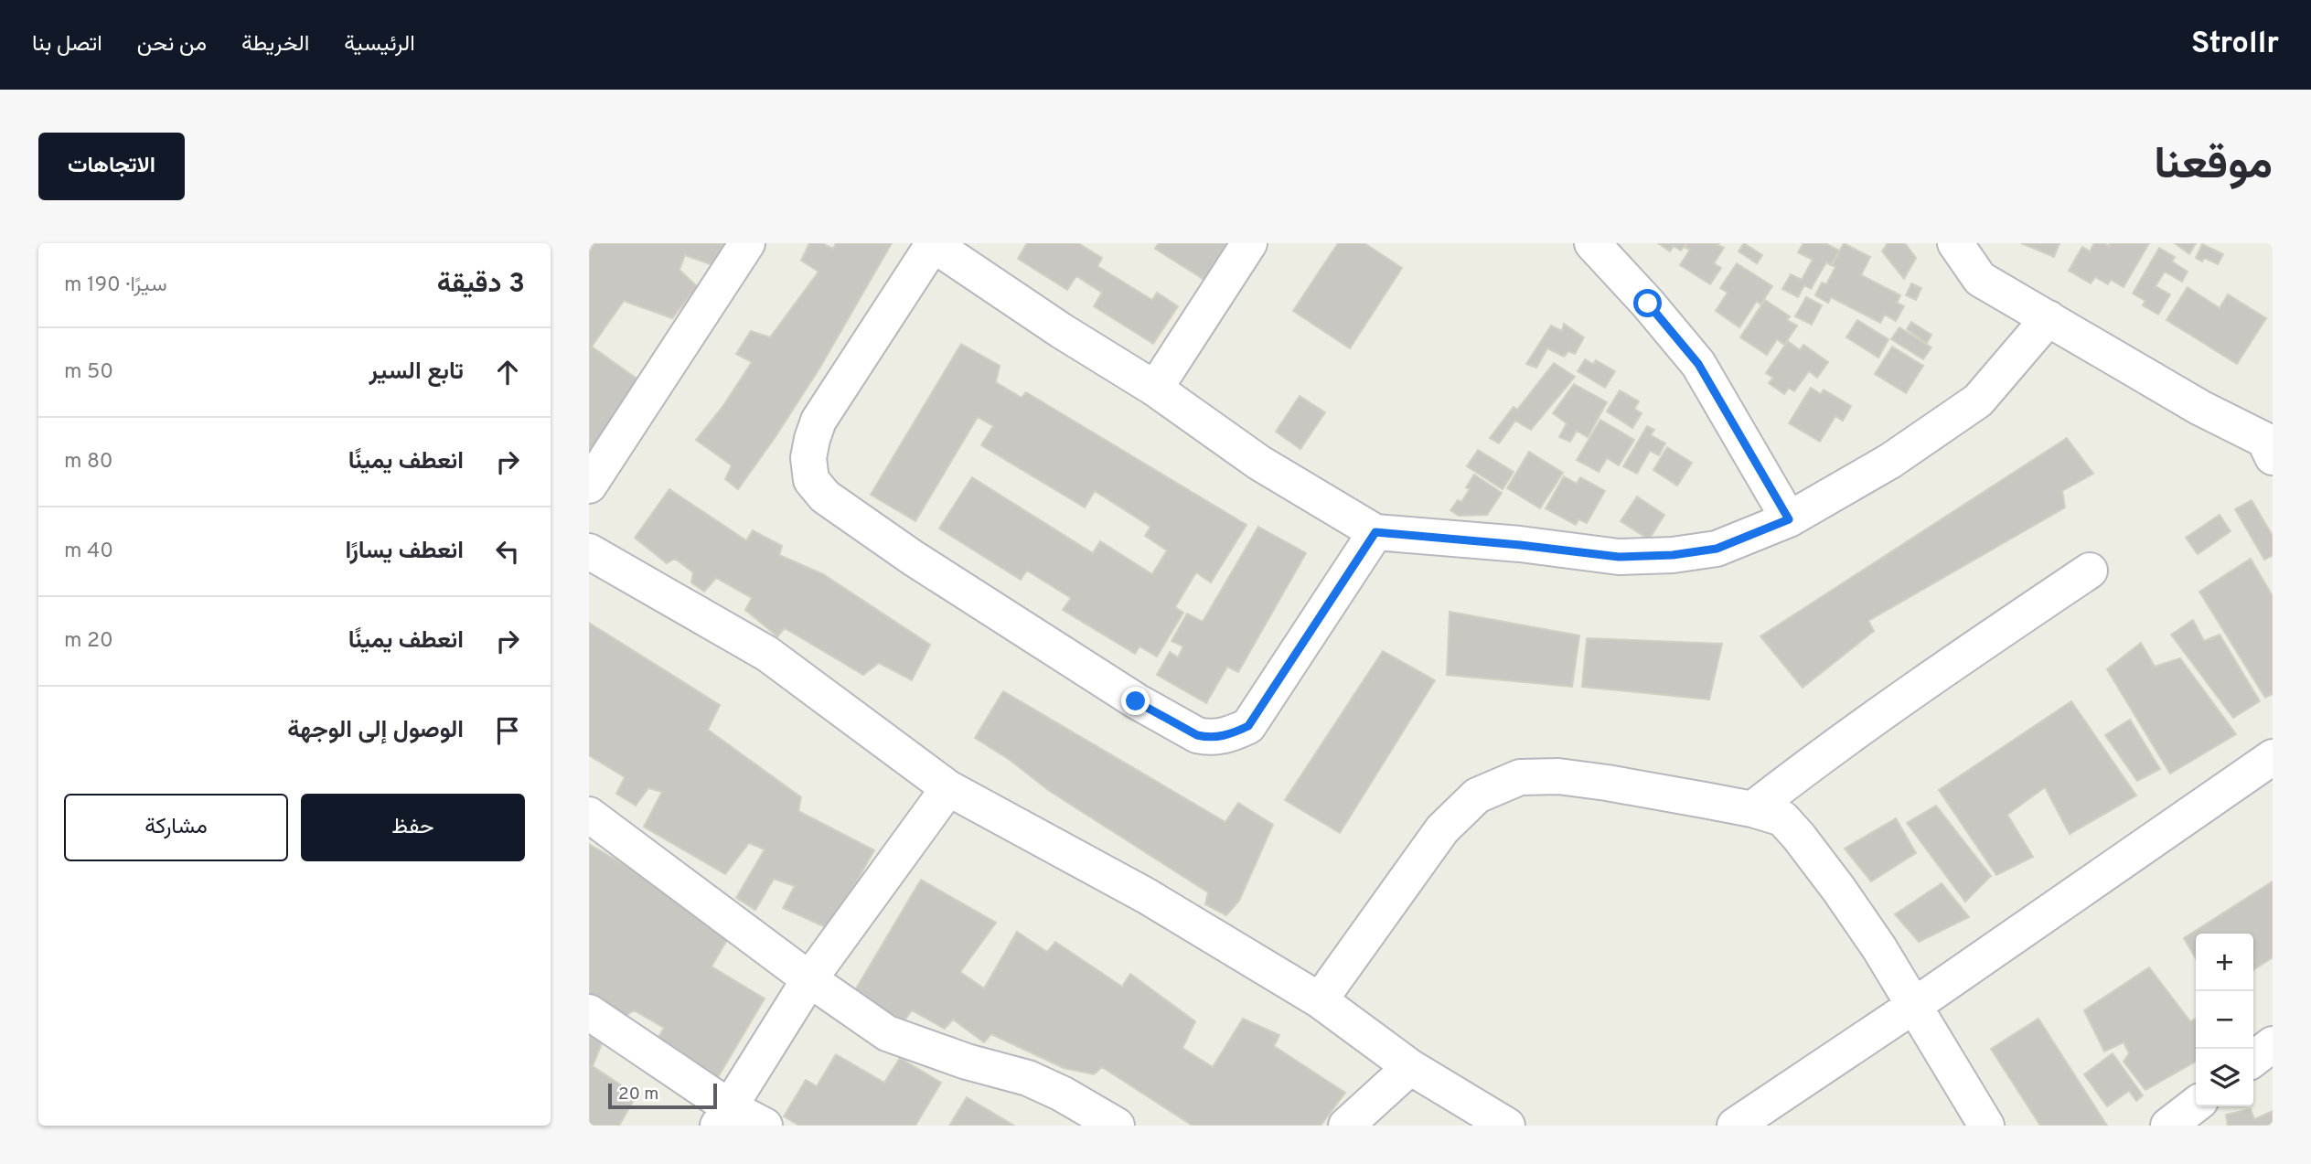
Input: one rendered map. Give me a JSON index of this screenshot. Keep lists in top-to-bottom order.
{
  "scale_bar": "20 m",
  "page": {
    "header": "Strollr",
    "nav": [
      "الرئيسية",
      "الخريطة",
      "من نحن",
      "اتصل بنا"
    ],
    "title": "موقعنا",
    "buttons": [
      "الاتجاهات",
      ["حفظ", "مشاركة"]
    ],
    "heading": ["3 دقيقة", "سيرًا · 190 m"],
    "list": [
      ["تابع السير", "50 m"],
      ["انعطف يمينًا", "80 m"],
      ["انعطف يسارًا", "40 m"],
      ["انعطف يمينًا", "20 m"],
      "الوصول إلى الوجهة"
    ],
    "map_buttons": ["+", "−"],
    "scale": "20 m"
  }
}
